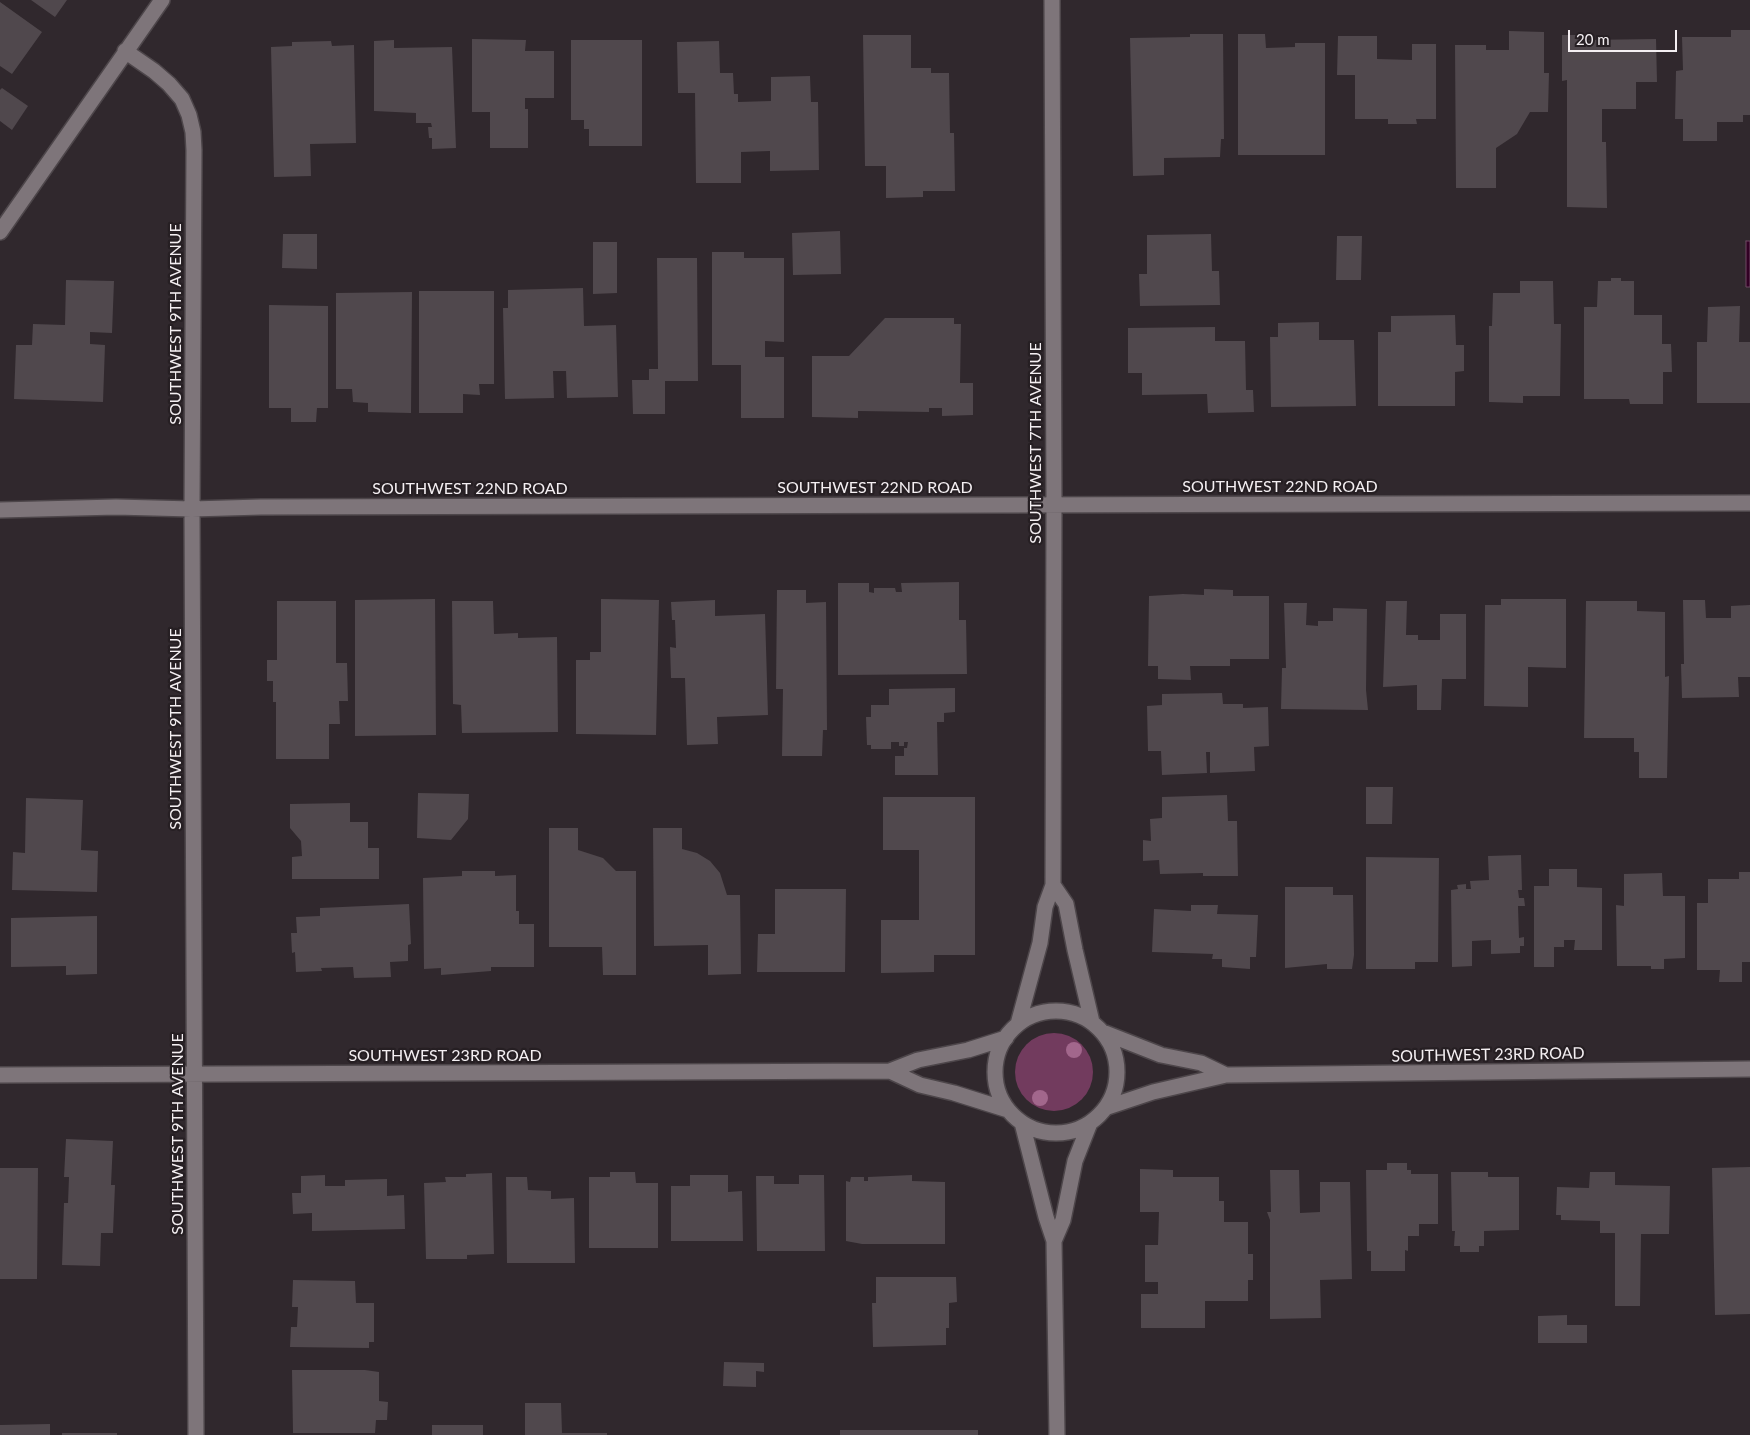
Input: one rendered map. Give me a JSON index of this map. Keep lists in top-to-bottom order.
{
  "streets": {
    "street": [
      "SOUTHWEST 9TH AVENUE",
      "SOUTHWEST 7TH AVENUE",
      "SOUTHWEST 22ND ROAD",
      "SOUTHWEST 23RD ROAD"
    ]
  },
  "crossings": [
    ["SOUTHWEST 9TH AVENUE", "SOUTHWEST 22ND ROAD"],
    ["SOUTHWEST 9TH AVENUE", "SOUTHWEST 23RD ROAD"],
    ["SOUTHWEST 7TH AVENUE", "SOUTHWEST 22ND ROAD"],
    ["SOUTHWEST 7TH AVENUE", "SOUTHWEST 23RD ROAD"]
  ],
  "scale_bar": "20 m"
}
